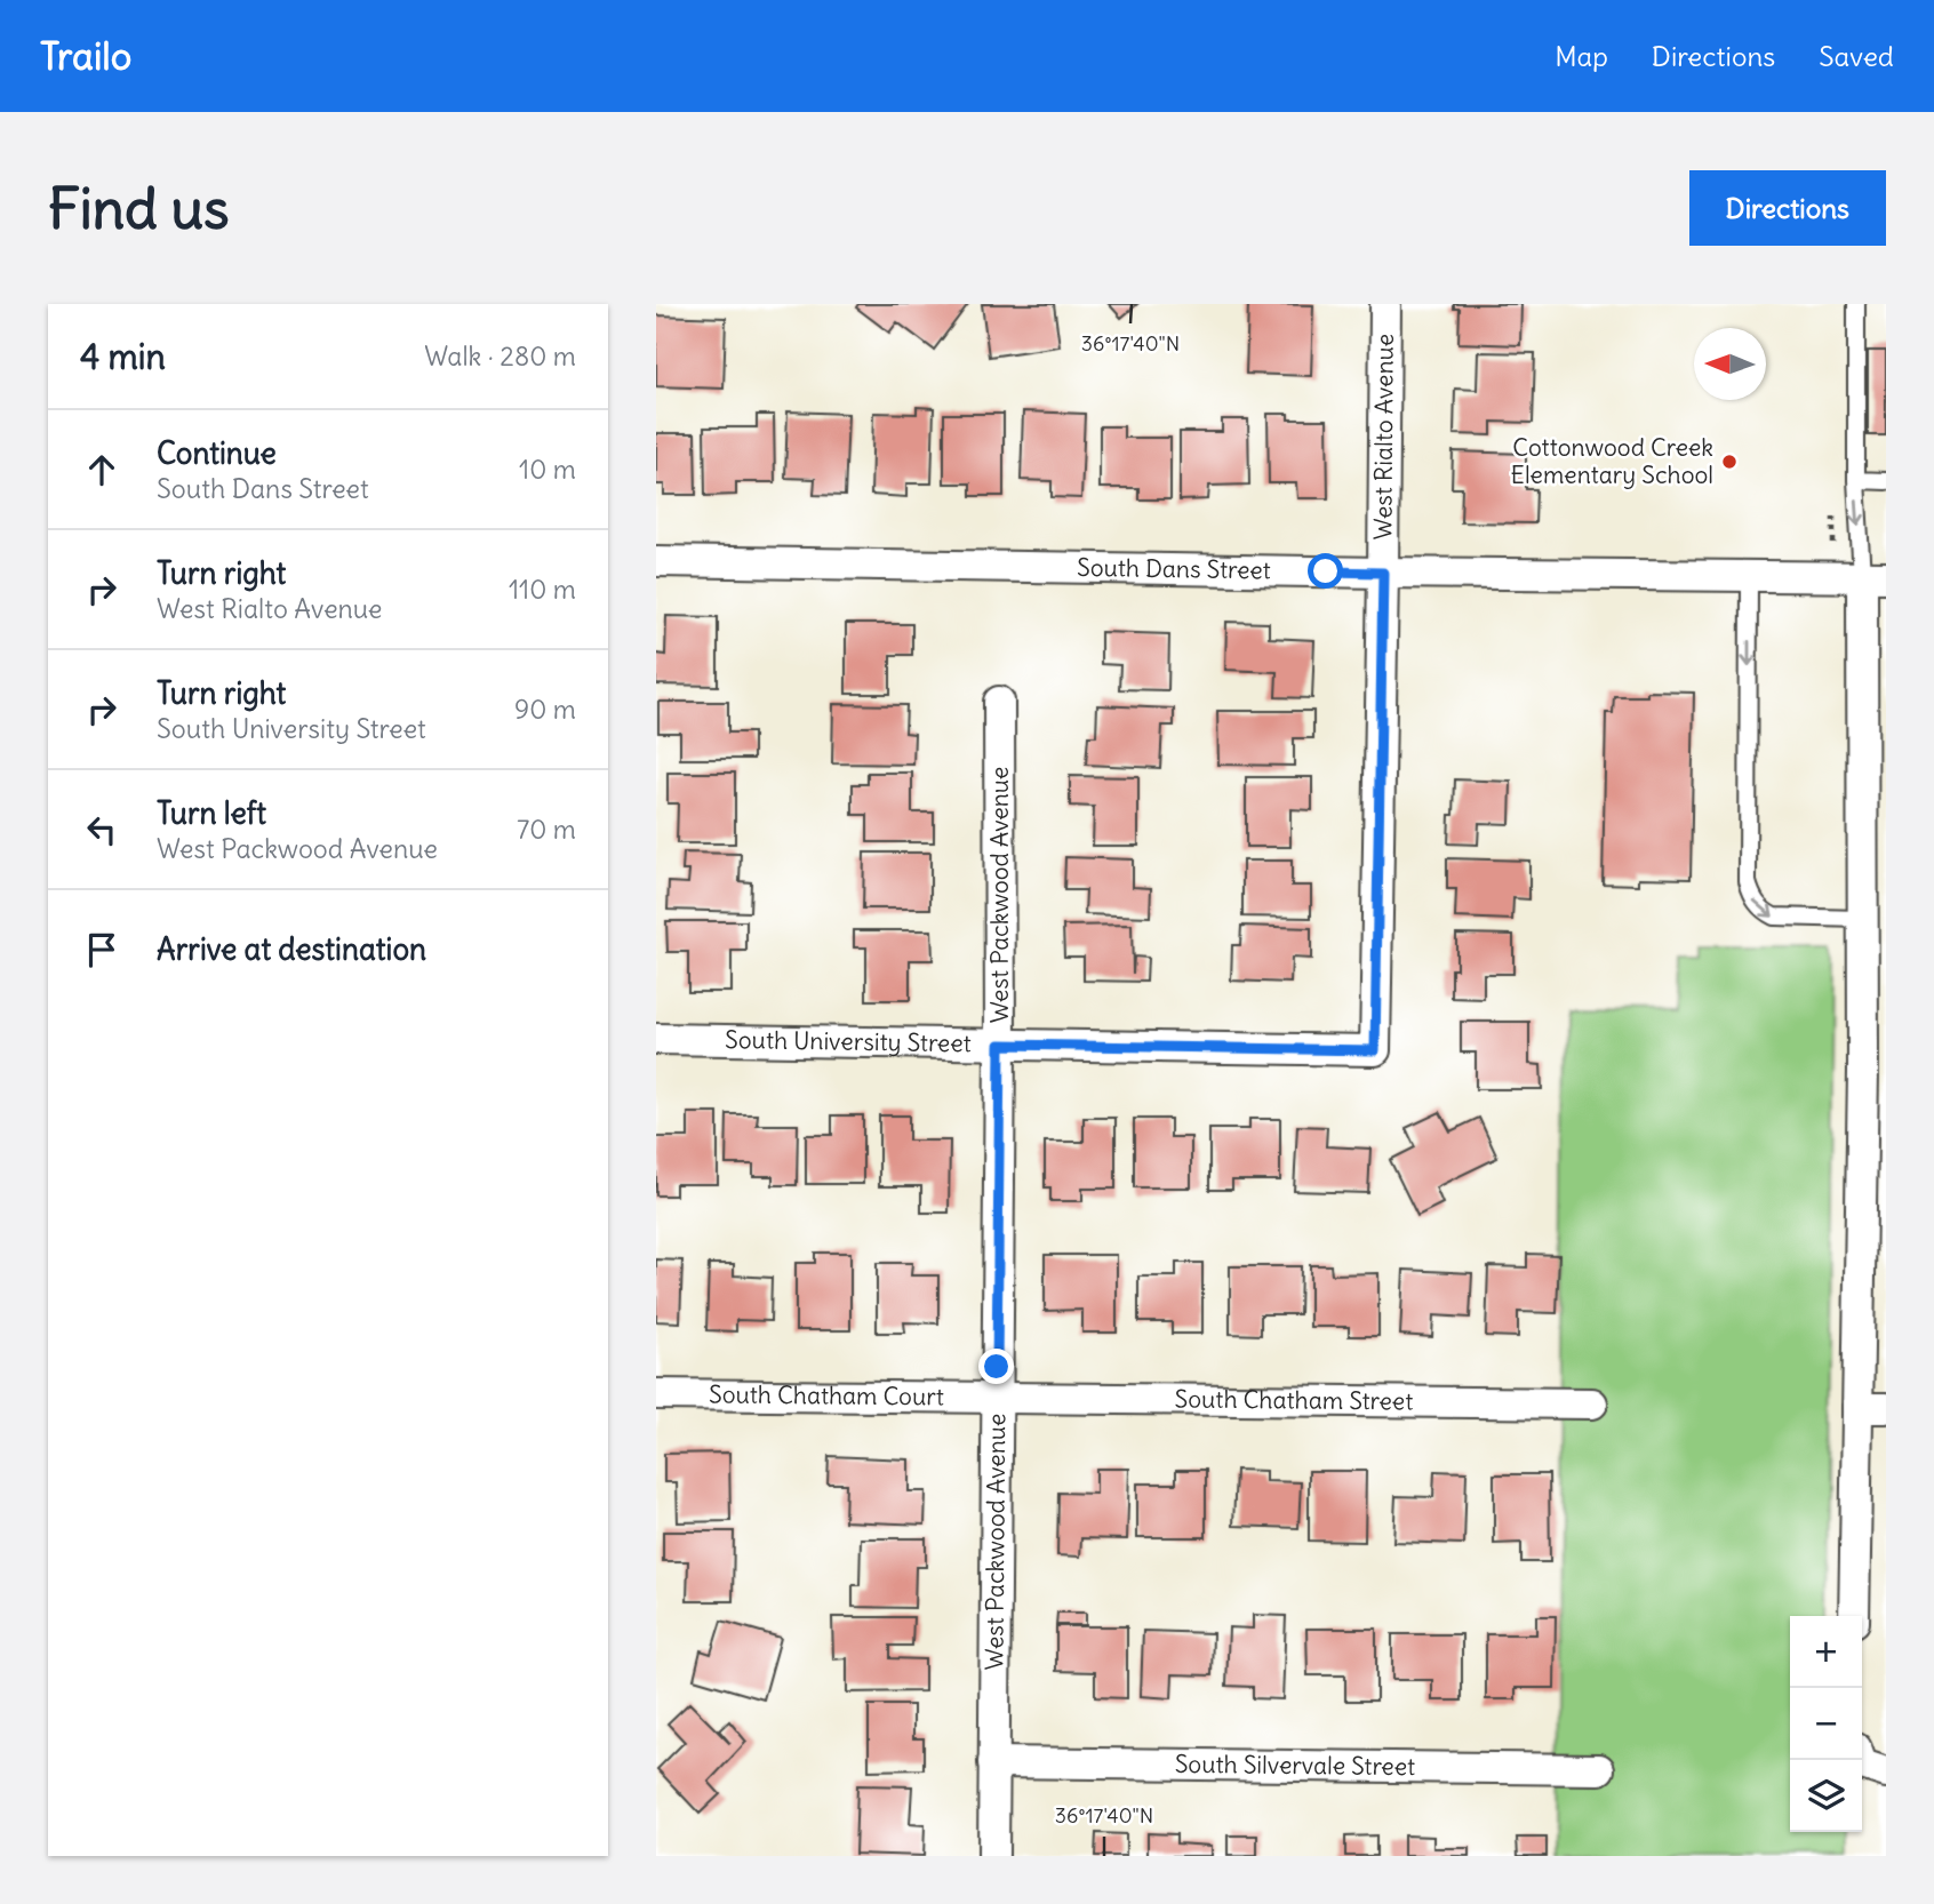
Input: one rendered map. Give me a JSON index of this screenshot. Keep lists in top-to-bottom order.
{
  "streets": {
    "street": [
      "West Rialto Avenue",
      "South Dans Street",
      "West Packwood Avenue",
      "South University Street",
      "South Chatham Court",
      "South Chatham Street",
      "South Silvervale Street"
    ]
  },
  "crossings": [
    ["West Rialto Avenue", "South Dans Street"],
    ["West Rialto Avenue", "South University Street"],
    ["West Packwood Avenue", "South University Street"],
    ["West Packwood Avenue", "South Chatham Court"],
    ["West Packwood Avenue", "South Chatham Street"],
    ["West Packwood Avenue", "South Silvervale Street"],
    ["South Chatham Court", "South Chatham Street"]
  ],
  "places": ["Cottonwood Creek Elementary School"],
  "north": "left",
  "page": {
    "header": "Trailo",
    "nav": ["Map", "Directions", "Saved"],
    "buttons": "Directions",
    "title": "Find us",
    "heading": ["4 min", "Walk · 280 m"],
    "list": [
      ["Continue", "South Dans Street", "10 m"],
      ["Turn right", "West Rialto Avenue", "110 m"],
      ["Turn right", "South University Street", "90 m"],
      ["Turn left", "West Packwood Avenue", "70 m"],
      "Arrive at destination"
    ],
    "map_buttons": ["+", "−"]
  },
  "coordinates": ["36°17'40\"N"]
}
